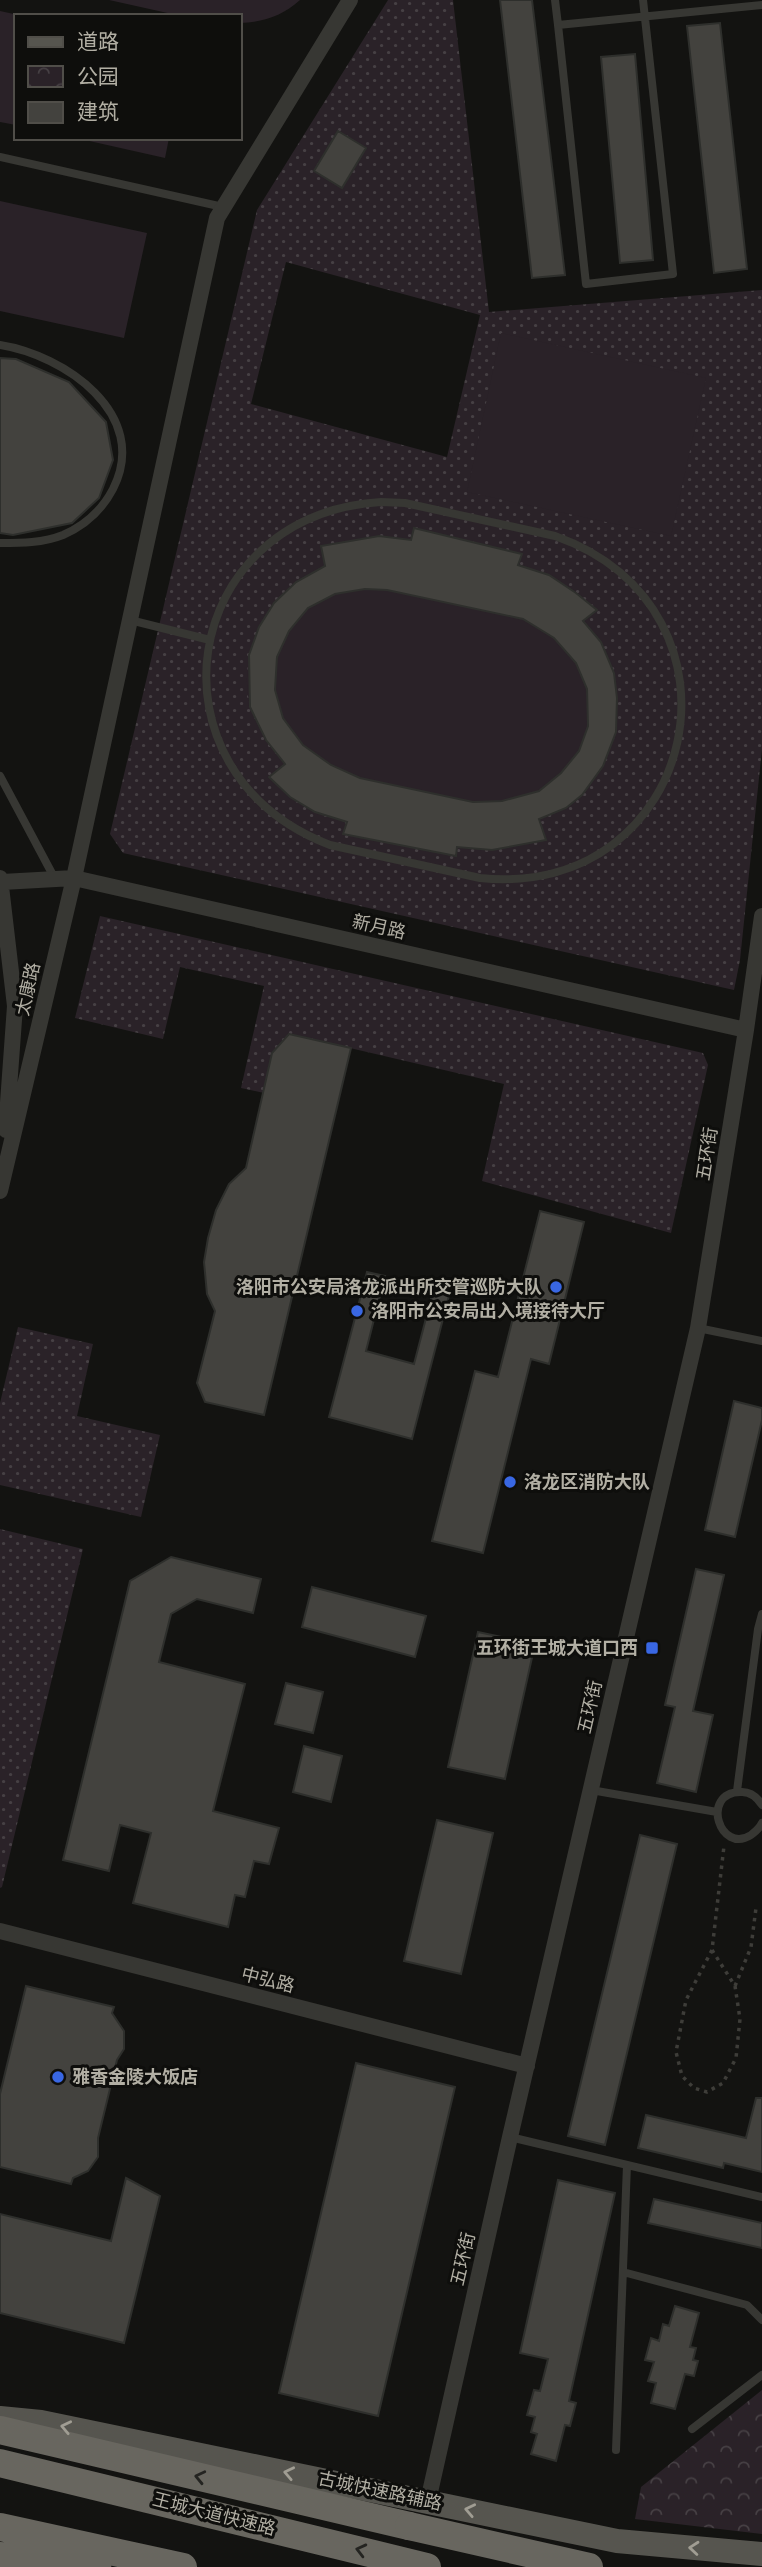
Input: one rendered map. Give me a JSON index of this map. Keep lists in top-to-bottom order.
{
  "streets": {
    "highway": ["王城大道快速路"],
    "main road": ["古城快速路辅路"],
    "street": [
      "新月路",
      "太康路",
      "五环街",
      "中弘路"
    ]
  },
  "crossings": [
    ["新月路", "太康路"],
    ["新月路", "五环街"],
    ["五环街", "中弘路"],
    ["五环街", "古城快速路辅路"]
  ],
  "one_way": ["古城快速路辅路"],
  "places": {
    "other": [
      "洛阳市公安局洛龙派出所交管巡防大队",
      "洛阳市公安局出入境接待大厅",
      "洛龙区消防大队",
      "雅香金陵大饭店"
    ],
    "transit": ["五环街王城大道口西"]
  },
  "legend": ["道路", "公园", "建筑"]
}
